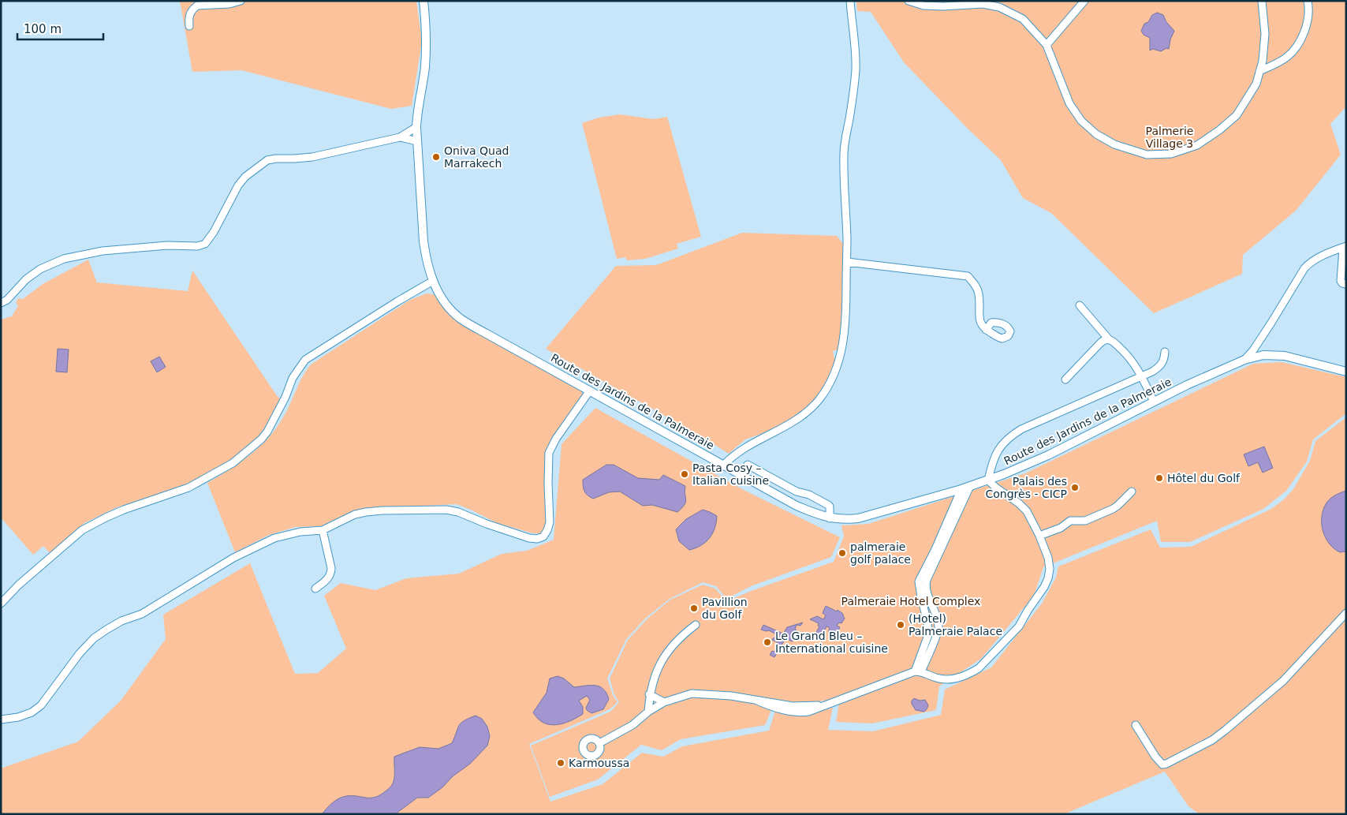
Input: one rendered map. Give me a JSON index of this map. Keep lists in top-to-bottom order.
{
  "streets": {
    "street": ["Route des Jardins de la Palmeraie"]
  },
  "parks": ["Palmerie Village 3", "Palmeraie Hotel Complex"],
  "places": [
    "Oniva Quad Marrakech",
    "Pasta Cosy – Italian cuisine",
    "Hôtel du Golf",
    "Palais des Congrès - CICP",
    "palmeraie golf palace",
    "Pavillion du Golf",
    "(Hotel) Palmeraie Palace",
    "Le Grand Bleu – International cuisine",
    "Karmoussa"
  ],
  "scale_bar": "100 m"
}
